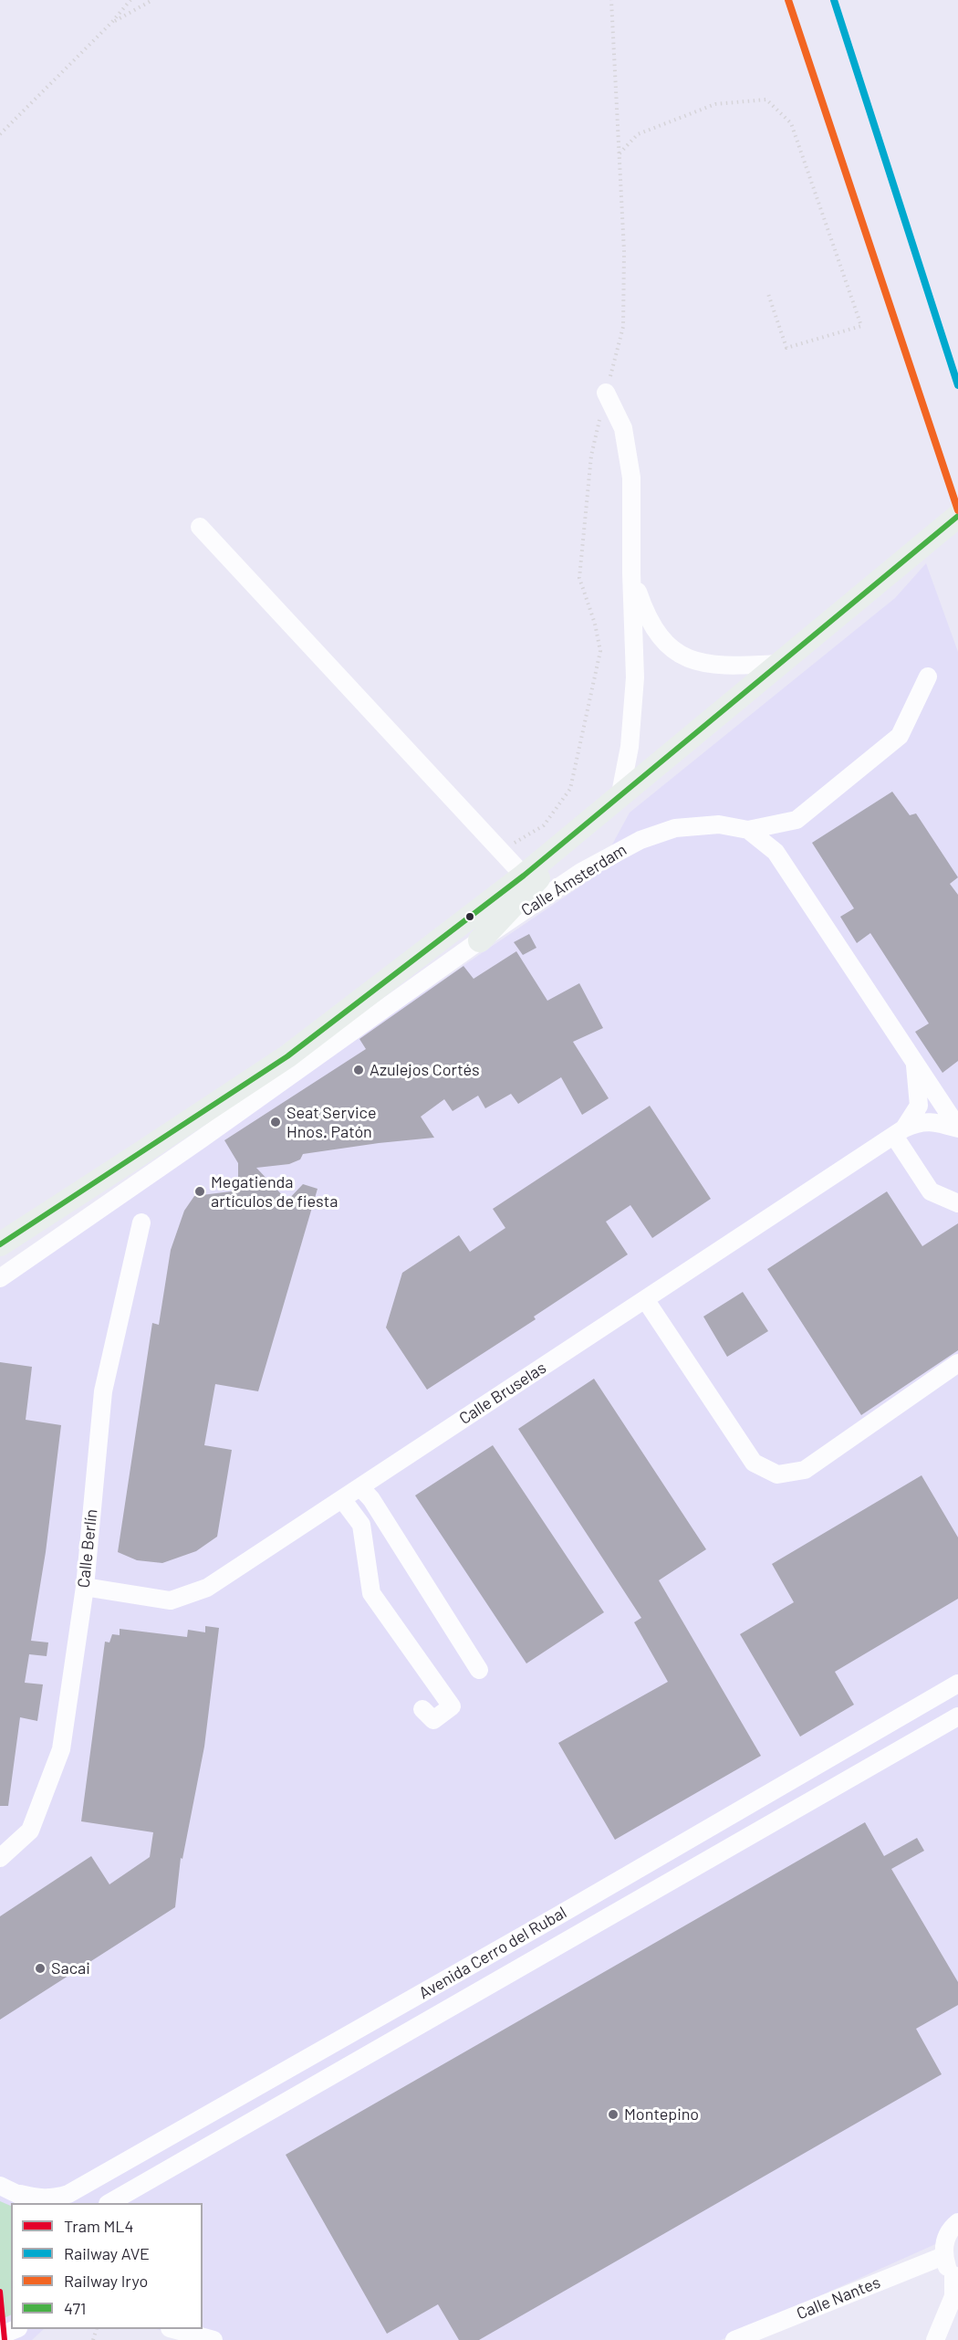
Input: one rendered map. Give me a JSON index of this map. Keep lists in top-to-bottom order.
{
  "streets": {
    "street": [
      "Calle Ámsterdam",
      "Calle Bruselas",
      "Calle Berlín",
      "Avenida Cerro del Rubal",
      "Calle Nantes"
    ]
  },
  "crossings": [
    ["Calle Bruselas", "Calle Berlín"]
  ],
  "places": [
    "Azulejos Cortés",
    "Seat Service Hnos. Patón",
    "Megatienda artículos de fiesta",
    "Sacai",
    "Montepino"
  ],
  "lines": [
    "rail line AVE",
    "rail line Iryo",
    "transit line 471",
    "tram line ML4"
  ],
  "legend": [
    "Tram ML4",
    "Railway AVE",
    "Railway Iryo",
    "471"
  ]
}
